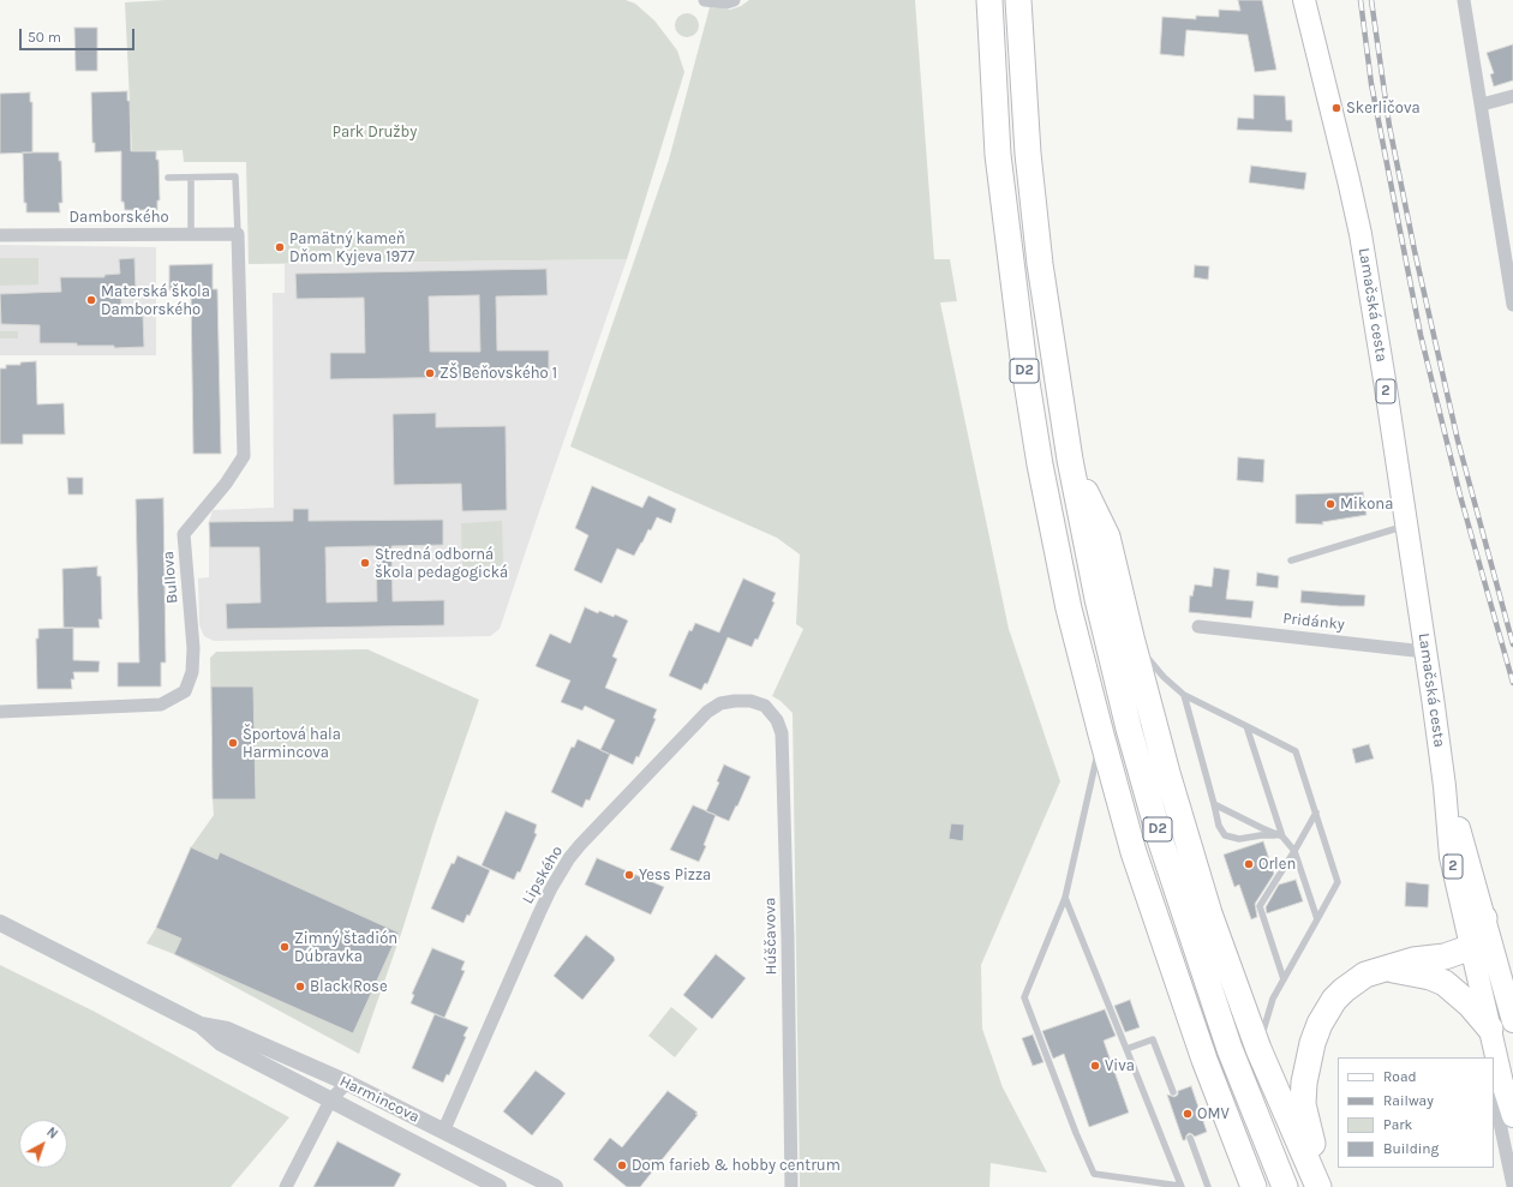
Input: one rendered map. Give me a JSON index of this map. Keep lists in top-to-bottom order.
{
  "streets": {
    "highway": ["D2"],
    "main road": ["Lamačská cesta", "2"],
    "street": [
      "Damborského",
      "Bullova",
      "Pridánky",
      "Lipského",
      "Húščavova",
      "Harmincova"
    ]
  },
  "crossings": [
    ["Damborského", "Bullova"],
    ["Lamačská cesta", "Pridánky"],
    ["Lipského", "Húščavova"],
    ["Lipského", "Harmincova"]
  ],
  "parks": ["Park Družby"],
  "places": [
    "Skerličova",
    "Pamätný kameň Dňom Kyjeva 1977",
    "Materská škola Damborského",
    "ZŠ Beňovského 1",
    "Mikona",
    "Stredná odborná škola pedagogická",
    "Športová hala Harmincova",
    "Orlen",
    "Yess Pizza",
    "Zimný štadión Dúbravka",
    "Black Rose",
    "Viva",
    "OMV",
    "Dom farieb & hobby centrum"
  ],
  "legend": [
    "Road",
    "Railway",
    "Park",
    "Building"
  ],
  "scale_bar": "50 m",
  "north": "top right"
}
